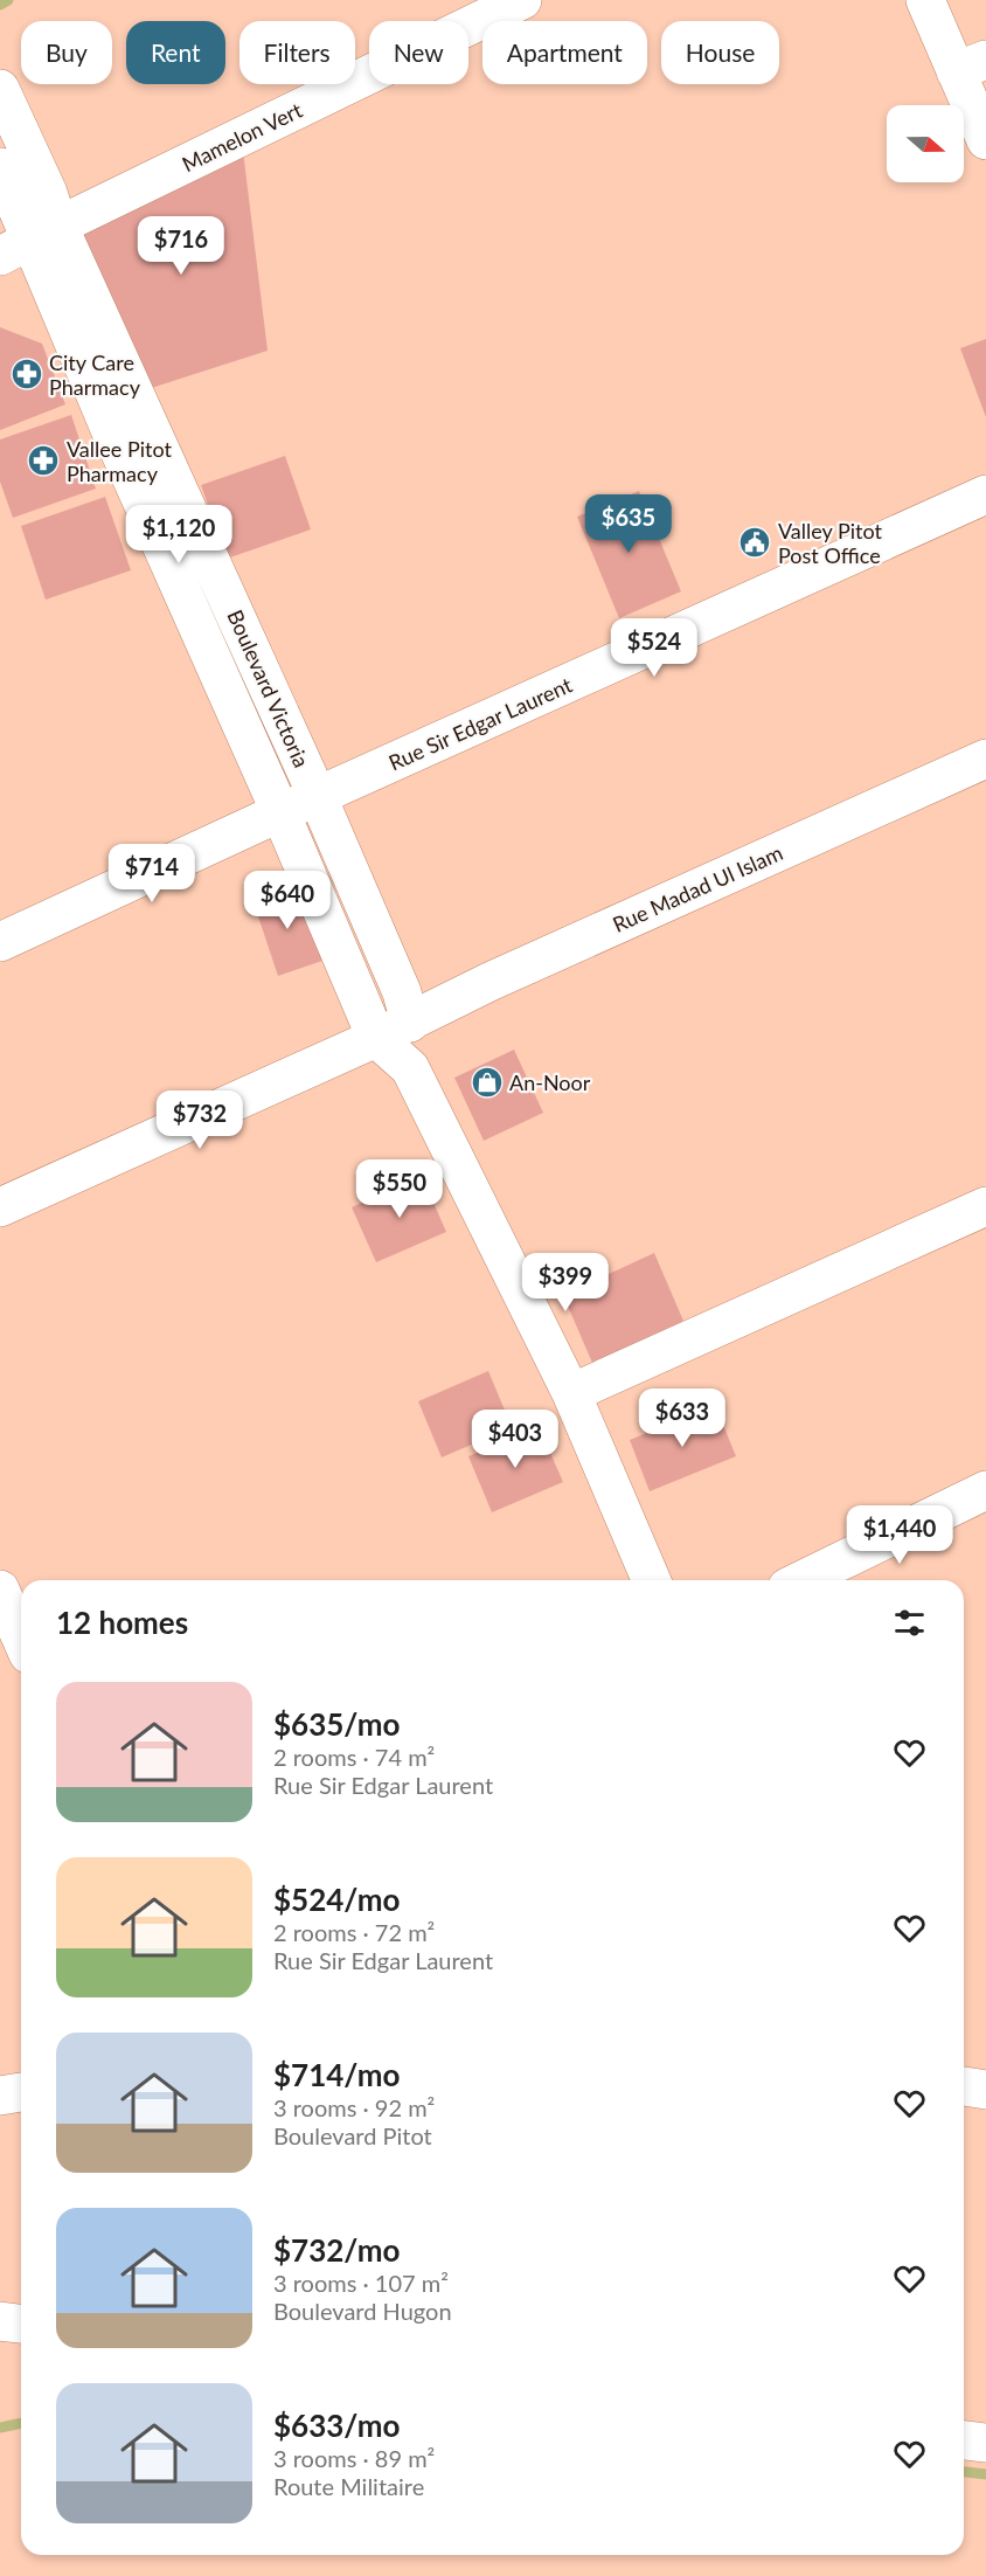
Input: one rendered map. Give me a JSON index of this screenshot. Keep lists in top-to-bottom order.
{
  "streets": {
    "main road": [
      "Mamelon Vert",
      "Boulevard Victoria",
      "Rue Sir Edgar Laurent",
      "Rue Madad Ul Islam"
    ]
  },
  "crossings": [
    ["Mamelon Vert", "Boulevard Victoria"],
    ["Boulevard Victoria", "Rue Sir Edgar Laurent"],
    ["Boulevard Victoria", "Rue Madad Ul Islam"]
  ],
  "places": {
    "pharmacy": ["City Care Pharmacy", "Vallee Pitot Pharmacy"],
    "public building": ["Valley Pitot Post Office"],
    "shop": ["An-Noor"]
  },
  "north": "right",
  "page": {
    "chip": [
      "Buy",
      "Rent",
      "Filters",
      "New",
      "Apartment",
      "House"
    ],
    "price": [
      "$716",
      "$635",
      "$1,120",
      "$524",
      "$714",
      "$640",
      "$732",
      "$550",
      "$399",
      "$633",
      "$403",
      "$1,440"
    ],
    "heading": "12 homes",
    "list": [
      {
        "name": "$635/mo",
        "note": "2 rooms · 74 m² · Rue Sir Edgar Laurent"
      },
      {
        "name": "$524/mo",
        "note": "2 rooms · 72 m² · Rue Sir Edgar Laurent"
      },
      {
        "name": "$714/mo",
        "note": "3 rooms · 92 m² · Boulevard Pitot"
      },
      {
        "name": "$732/mo",
        "note": "3 rooms · 107 m² · Boulevard Hugon"
      },
      {
        "name": "$633/mo",
        "note": "3 rooms · 89 m² · Route Militaire"
      }
    ]
  }
}
